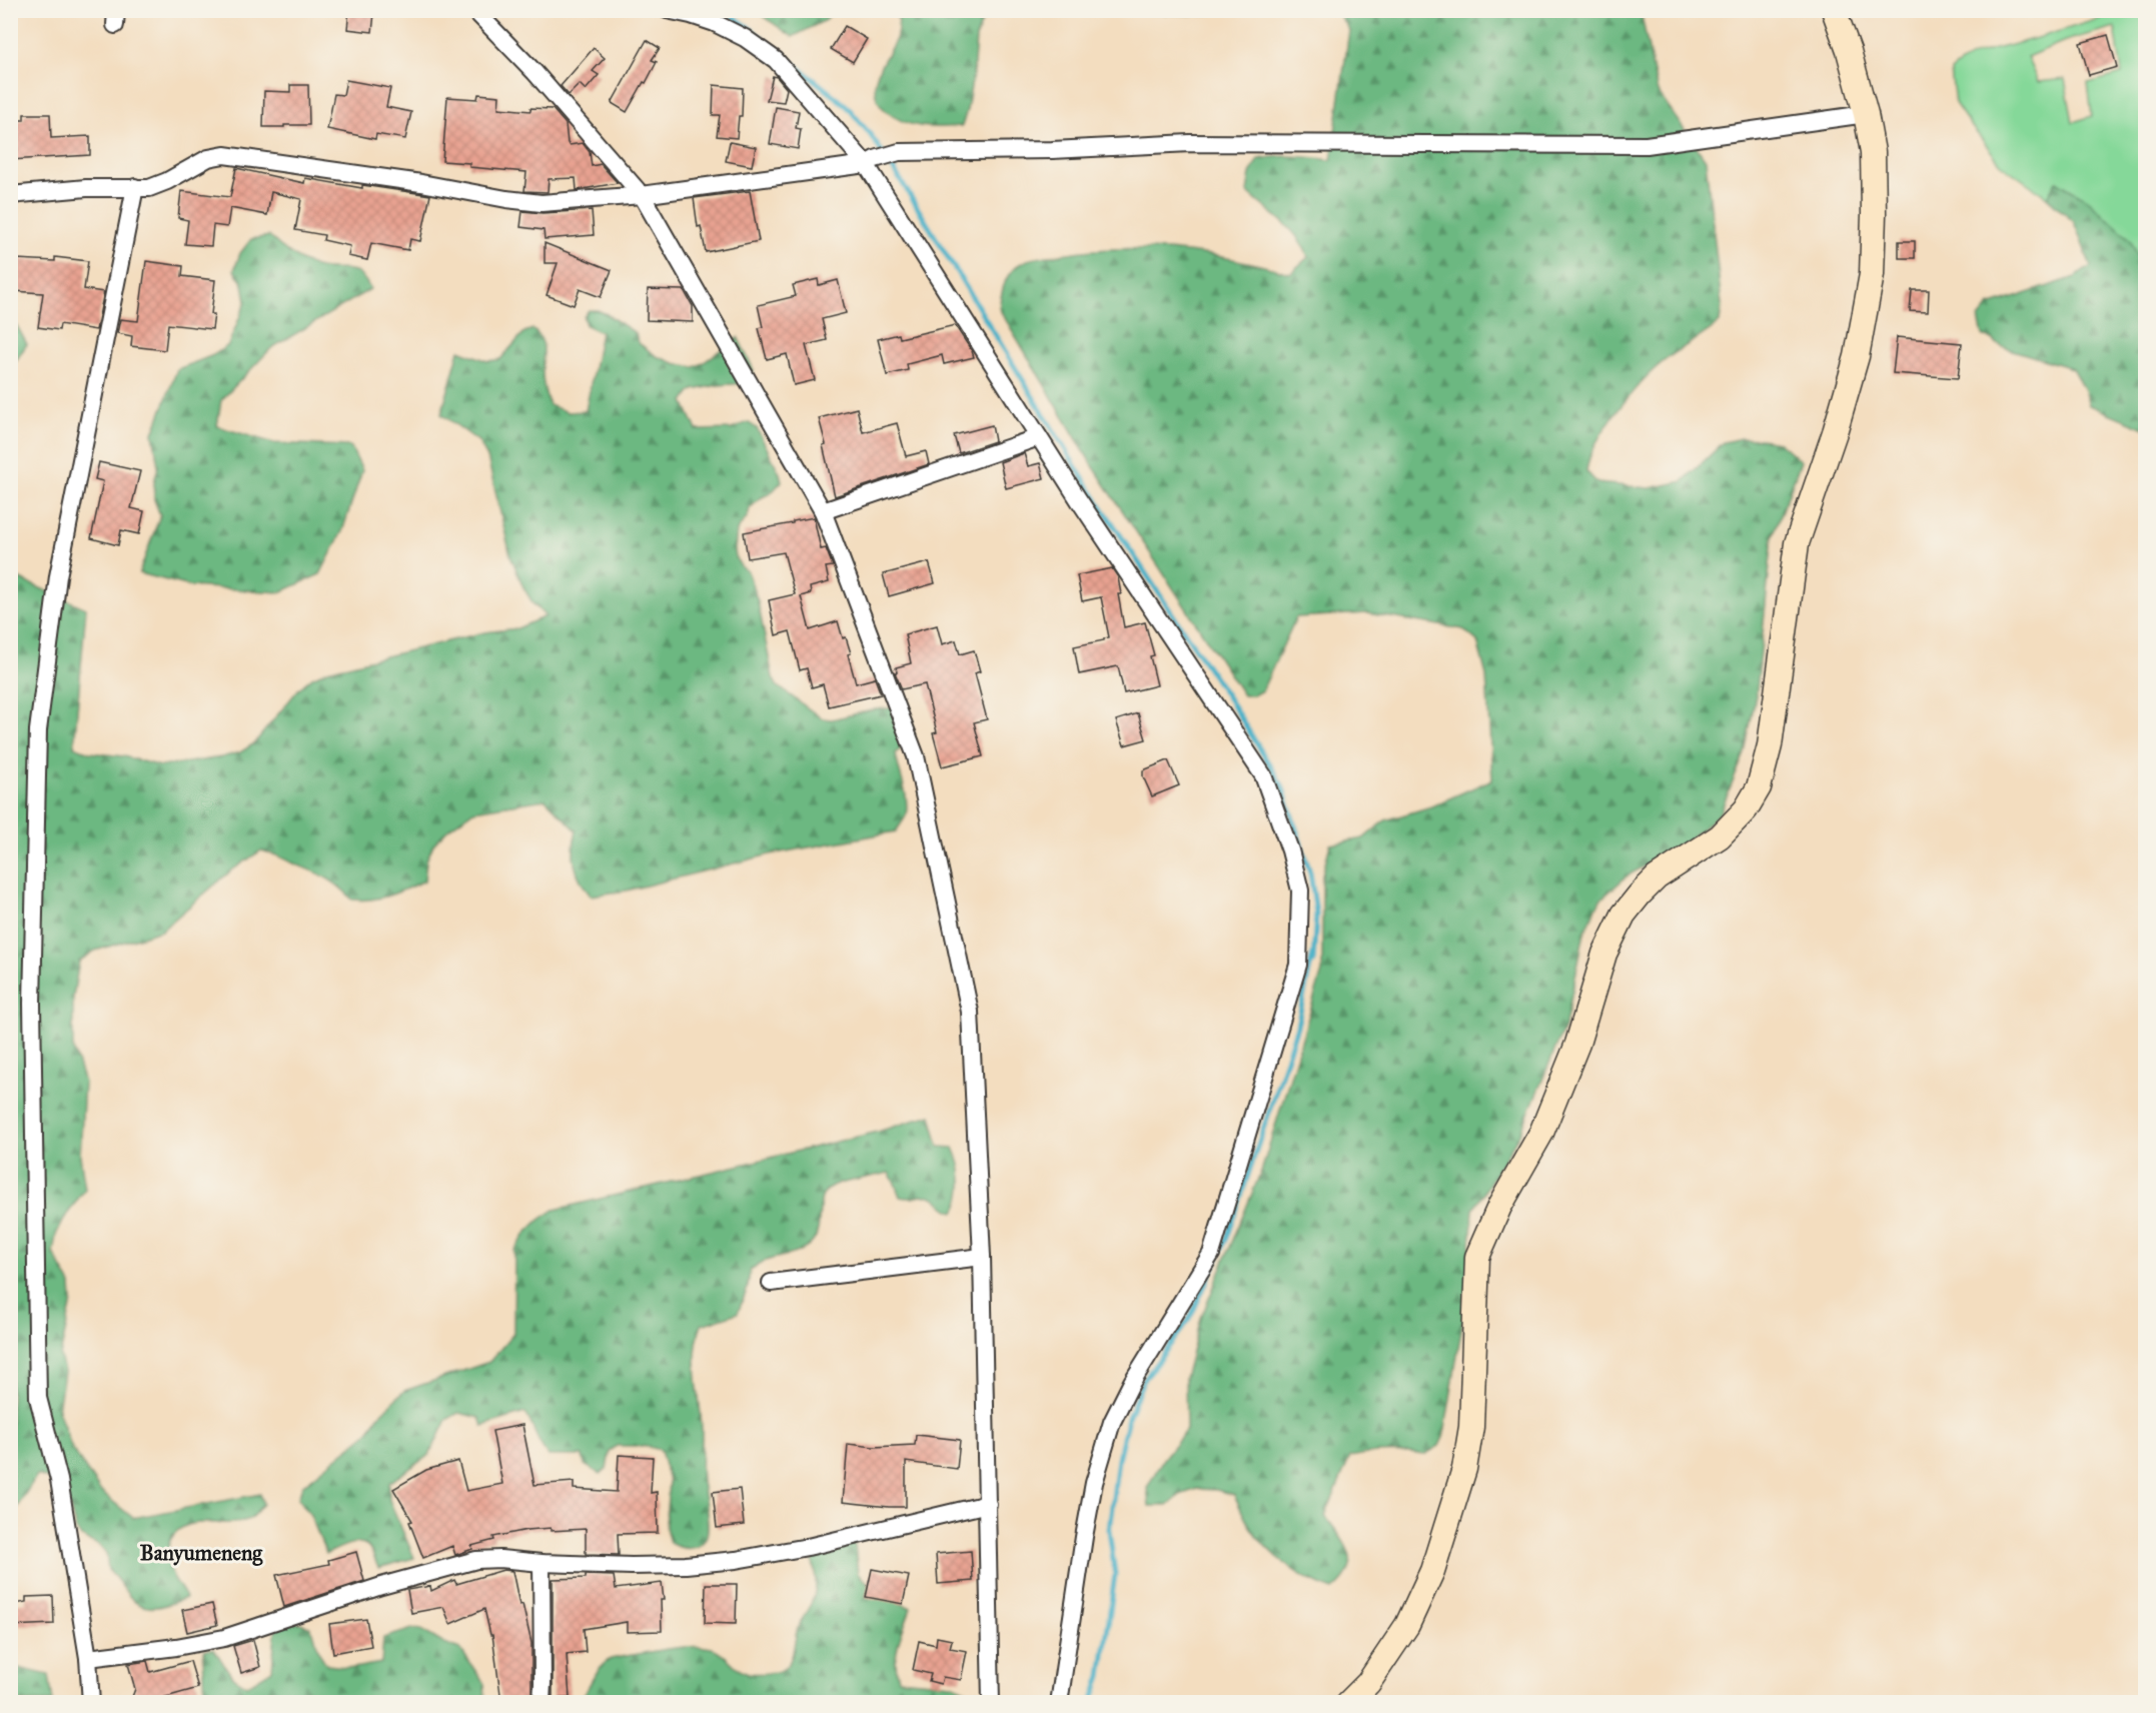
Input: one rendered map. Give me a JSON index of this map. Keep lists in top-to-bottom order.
{
  "districts": ["Banyumeneng"]
}
